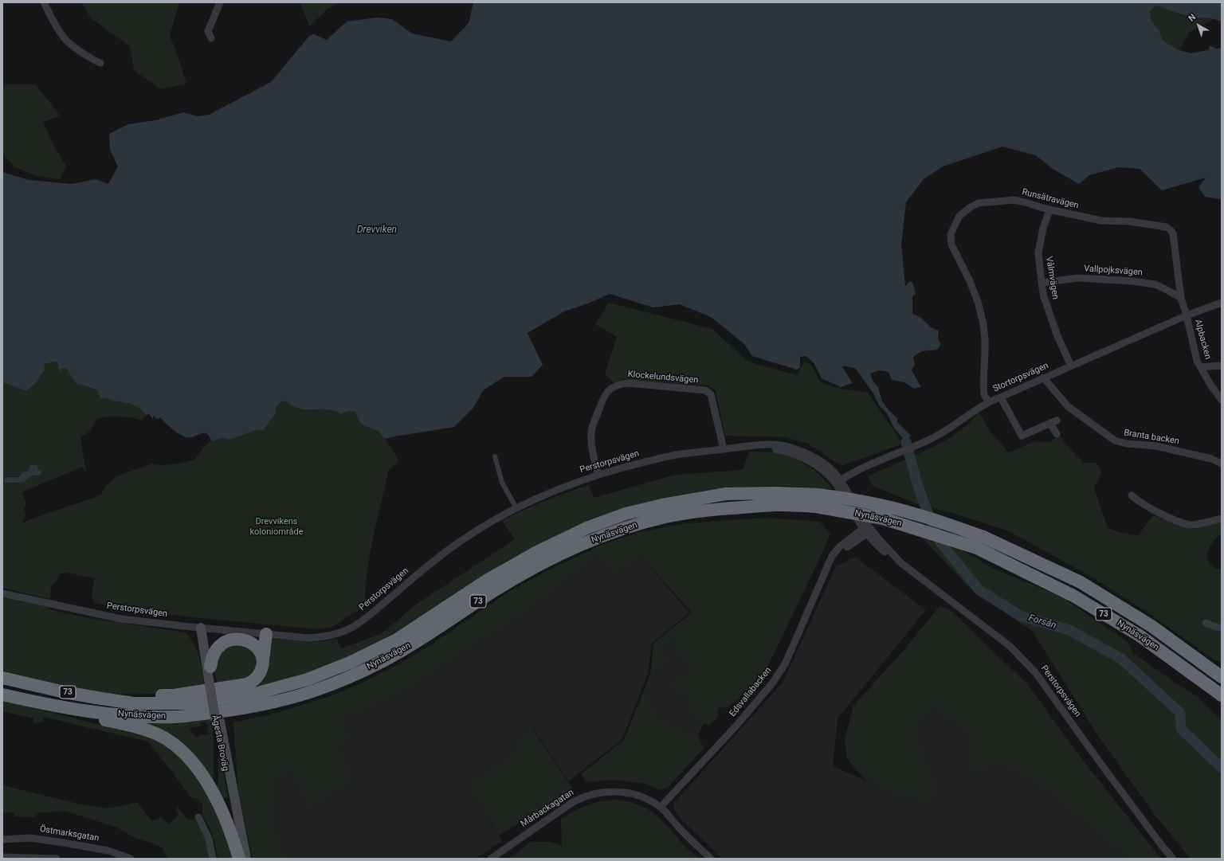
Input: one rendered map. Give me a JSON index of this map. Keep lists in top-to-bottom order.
{
  "streets": {
    "highway": ["Nynäsvägen", "73"],
    "main road": ["Ågesta Broväg"],
    "street": [
      "Runsätravägen",
      "Vallpojksvägen",
      "Vålmvägen",
      "Alpbacken",
      "Klockelundsvägen",
      "Stortorpsvägen",
      "Branta backen",
      "Perstorpsvägen",
      "Edsvallabacken",
      "Mårbackagatan",
      "Östmarksgatan"
    ]
  },
  "crossings": [
    ["Runsätravägen", "Vallpojksvägen"],
    ["Runsätravägen", "Vålmvägen"],
    ["Runsätravägen", "Alpbacken"],
    ["Runsätravägen", "Stortorpsvägen"],
    ["Vallpojksvägen", "Vålmvägen"],
    ["Vålmvägen", "Stortorpsvägen"],
    ["Alpbacken", "Stortorpsvägen"],
    ["Klockelundsvägen", "Perstorpsvägen"],
    ["Stortorpsvägen", "Branta backen"],
    ["Stortorpsvägen", "Perstorpsvägen"],
    ["Perstorpsvägen", "Edsvallabacken"],
    ["Perstorpsvägen", "Ågesta Broväg"],
    ["Edsvallabacken", "Mårbackagatan"]
  ],
  "water": ["Drevviken", "Forsån"],
  "parks": ["Drevvikens koloniområde"],
  "north": "top left"
}
